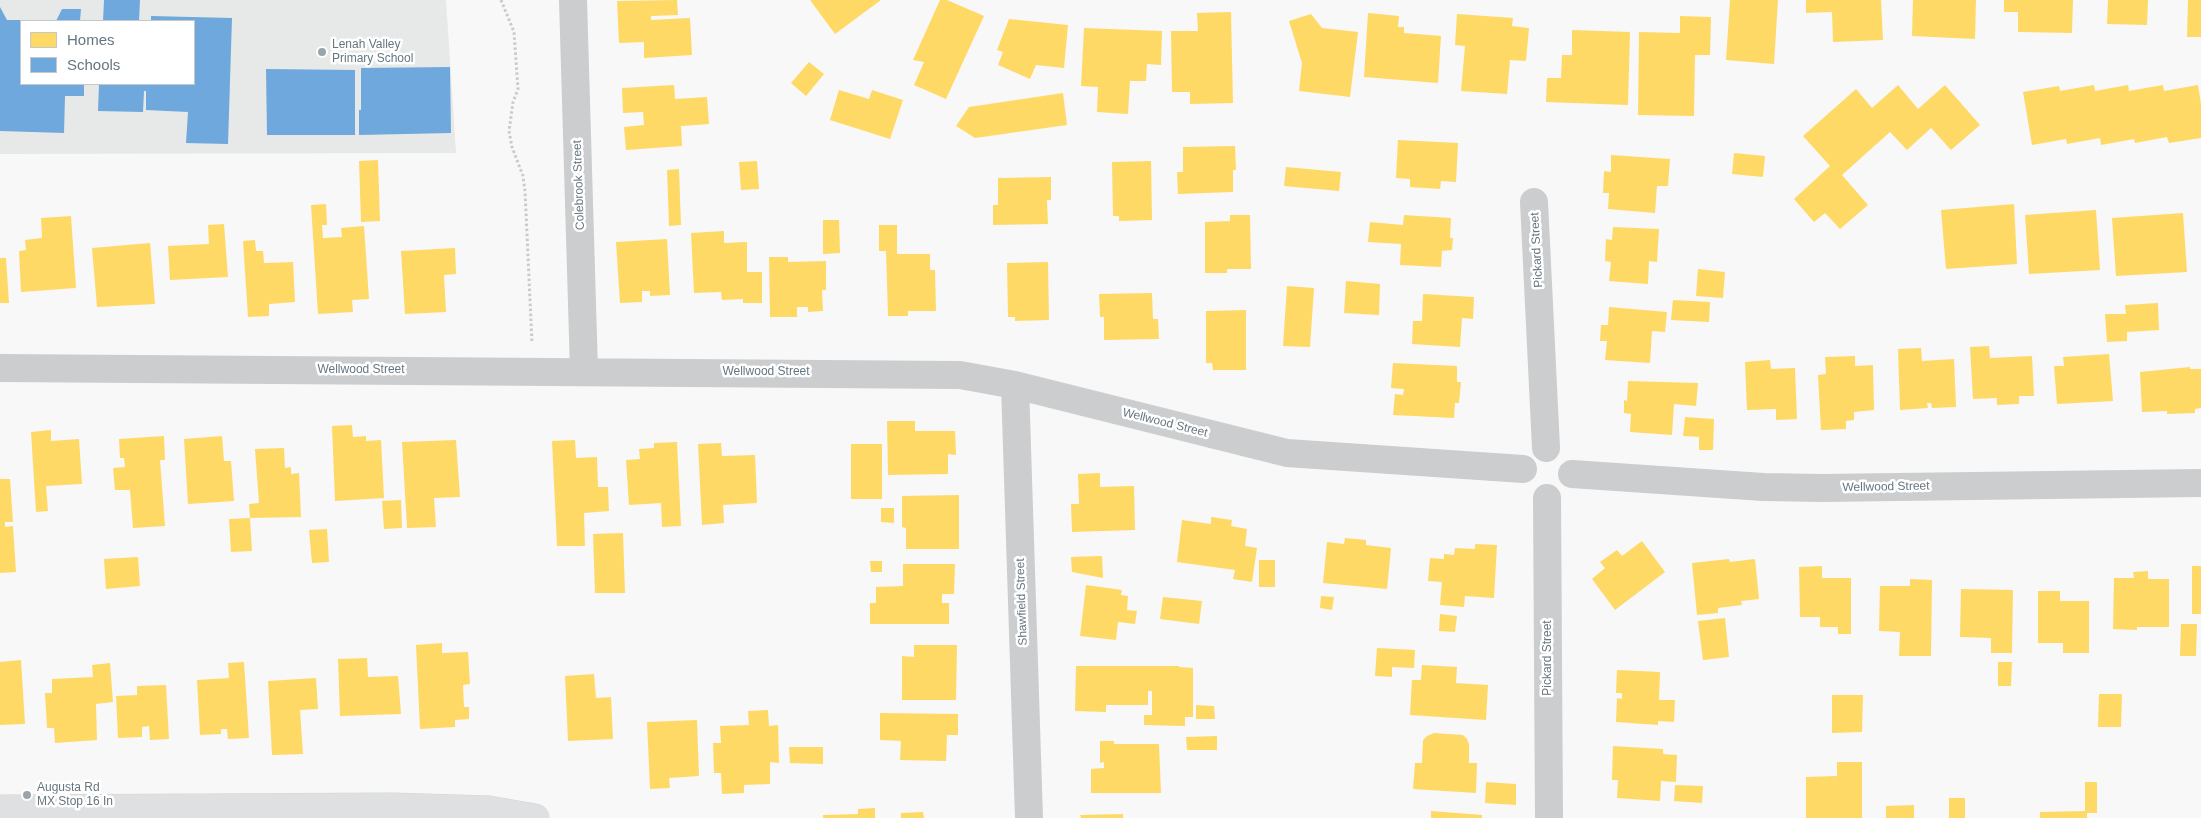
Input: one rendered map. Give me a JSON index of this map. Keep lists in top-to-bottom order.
{
  "streets": {
    "street": [
      "Colebrook Street",
      "Pickard Street",
      "Wellwood Street",
      "Shawfield Street"
    ]
  },
  "crossings": [
    ["Colebrook Street", "Wellwood Street"],
    ["Pickard Street", "Wellwood Street"],
    ["Wellwood Street", "Shawfield Street"]
  ],
  "places": ["Lenah Valley Primary School", "Augusta Rd MX Stop 16 In"],
  "legend": ["Homes", "Schools"]
}
